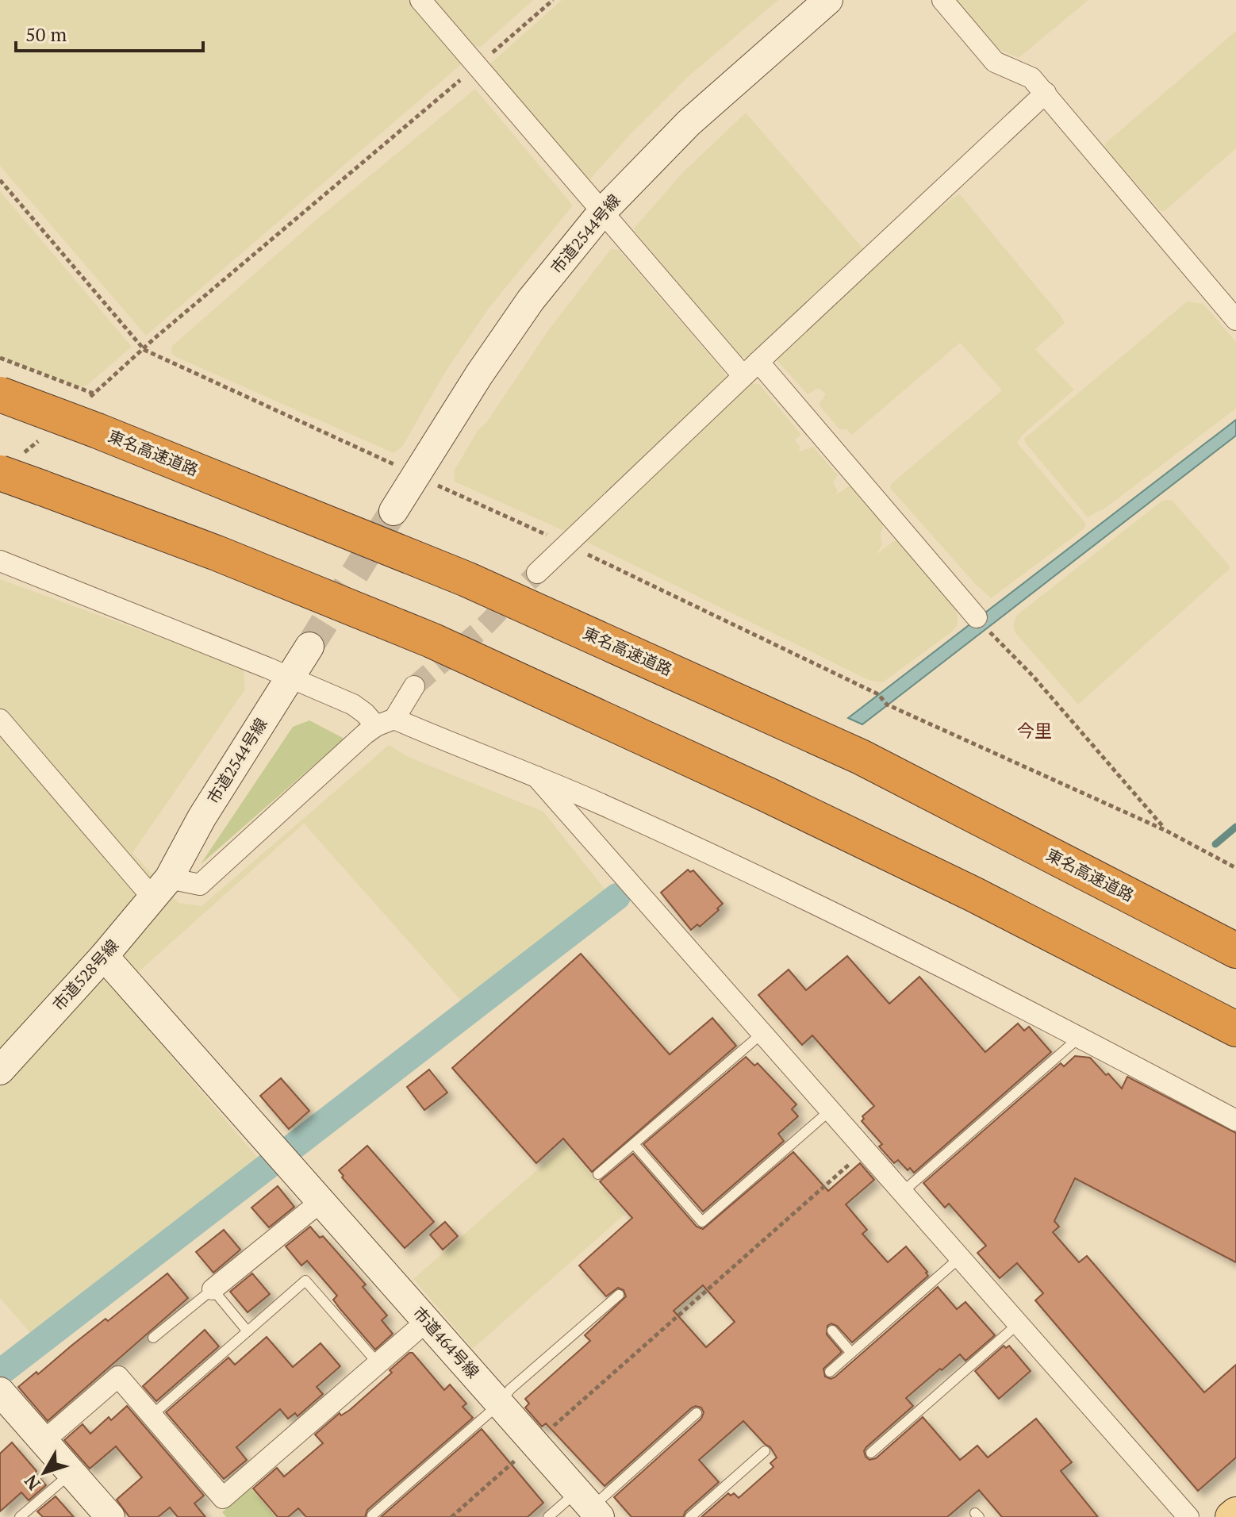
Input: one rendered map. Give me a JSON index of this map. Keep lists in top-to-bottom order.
{
  "streets": {
    "highway": ["東名高速道路"],
    "street": ["市道2544号線", "市道528号線", "市道464号線"]
  },
  "crossings": [
    ["市道2544号線", "市道528号線"],
    ["市道528号線", "市道464号線"]
  ],
  "districts": ["今里"],
  "scale_bar": "50 m",
  "north": "bottom left"
}
